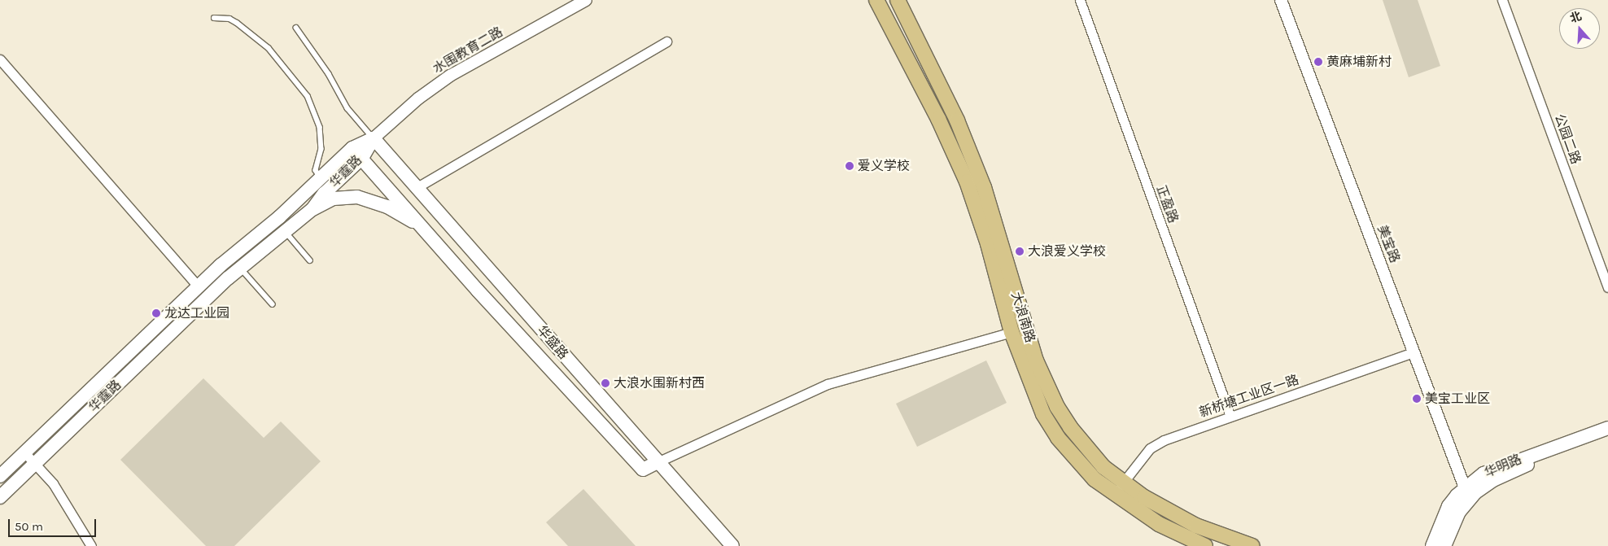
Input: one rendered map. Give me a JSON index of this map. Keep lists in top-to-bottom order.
{
  "streets": {
    "main road": [
      "华霆路",
      "大浪南路",
      "华盛路",
      "华明路"
    ],
    "street": [
      "水围教育二路",
      "公园二路",
      "正盈路",
      "美宝路",
      "新桥塘工业区一路"
    ]
  },
  "crossings": [
    ["水围教育二路", "华霆路"],
    ["水围教育二路", "华盛路"],
    ["华霆路", "华盛路"],
    ["正盈路", "新桥塘工业区一路"],
    ["美宝路", "新桥塘工业区一路"],
    ["美宝路", "华明路"],
    ["大浪南路", "新桥塘工业区一路"]
  ],
  "places": [
    "黄麻埔新村",
    "爱义学校",
    "大浪爱义学校",
    "龙达工业园",
    "大浪水围新村西",
    "美宝工业区"
  ],
  "scale_bar": "50 m",
  "north": "top"
}
